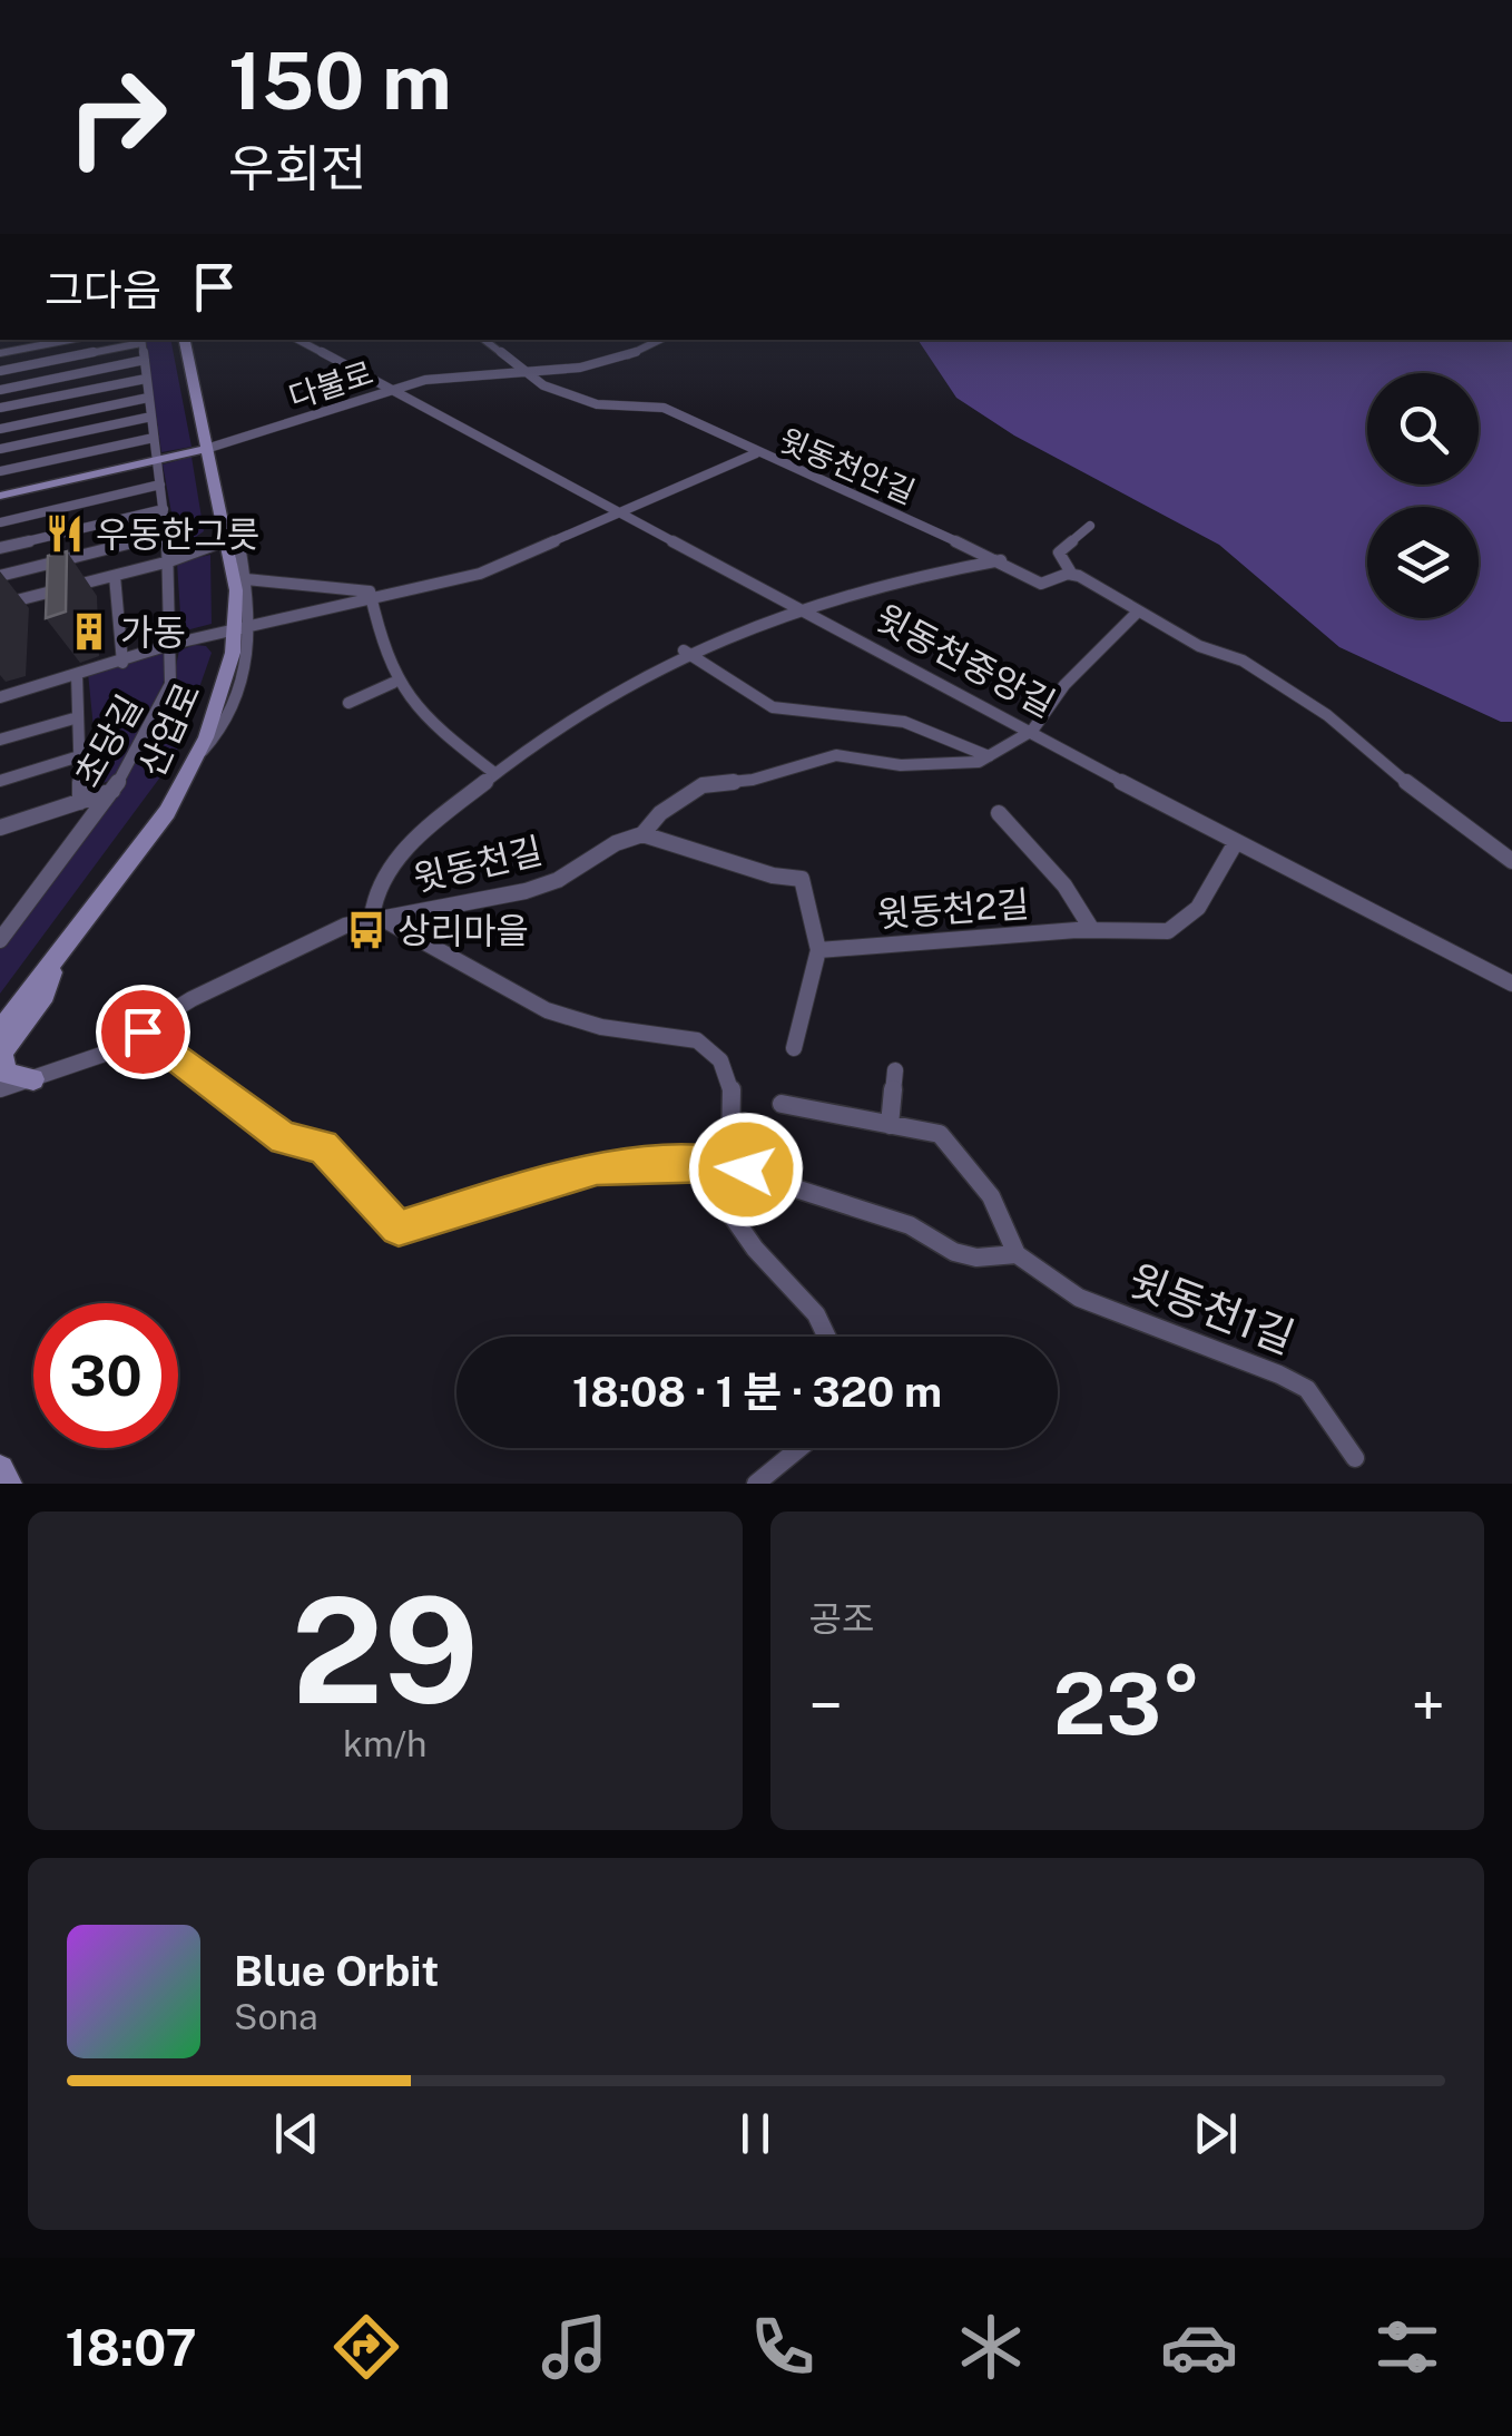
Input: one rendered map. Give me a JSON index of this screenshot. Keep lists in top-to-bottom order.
{
  "streets": {
    "street": [
      "다불로",
      "윗동천안길",
      "윗동천중앙길",
      "산업로",
      "초당길",
      "윗동천길",
      "윗동천2길",
      "윗동천1길"
    ]
  },
  "crossings": [
    ["다불로", "윗동천안길"],
    ["다불로", "윗동천중앙길"],
    ["다불로", "산업로"],
    ["윗동천중앙길", "윗동천길"],
    ["윗동천중앙길", "윗동천2길"]
  ],
  "places": {
    "restaurant": ["우동한그릇"],
    "building": ["가동"],
    "bus stop": ["상리마을"]
  },
  "page": {
    "turn": ["150 m", "우회전"],
    "then": "그다음",
    "limit": "30",
    "trip": "18:08 · 1 분 · 320 m",
    "tile": [
      ["29", "km/h"],
      "공조"
    ],
    "heat": ["−", "23°", "+"],
    "song": ["Blue Orbit", "Sona"],
    "tabs": "18:07"
  }
}
